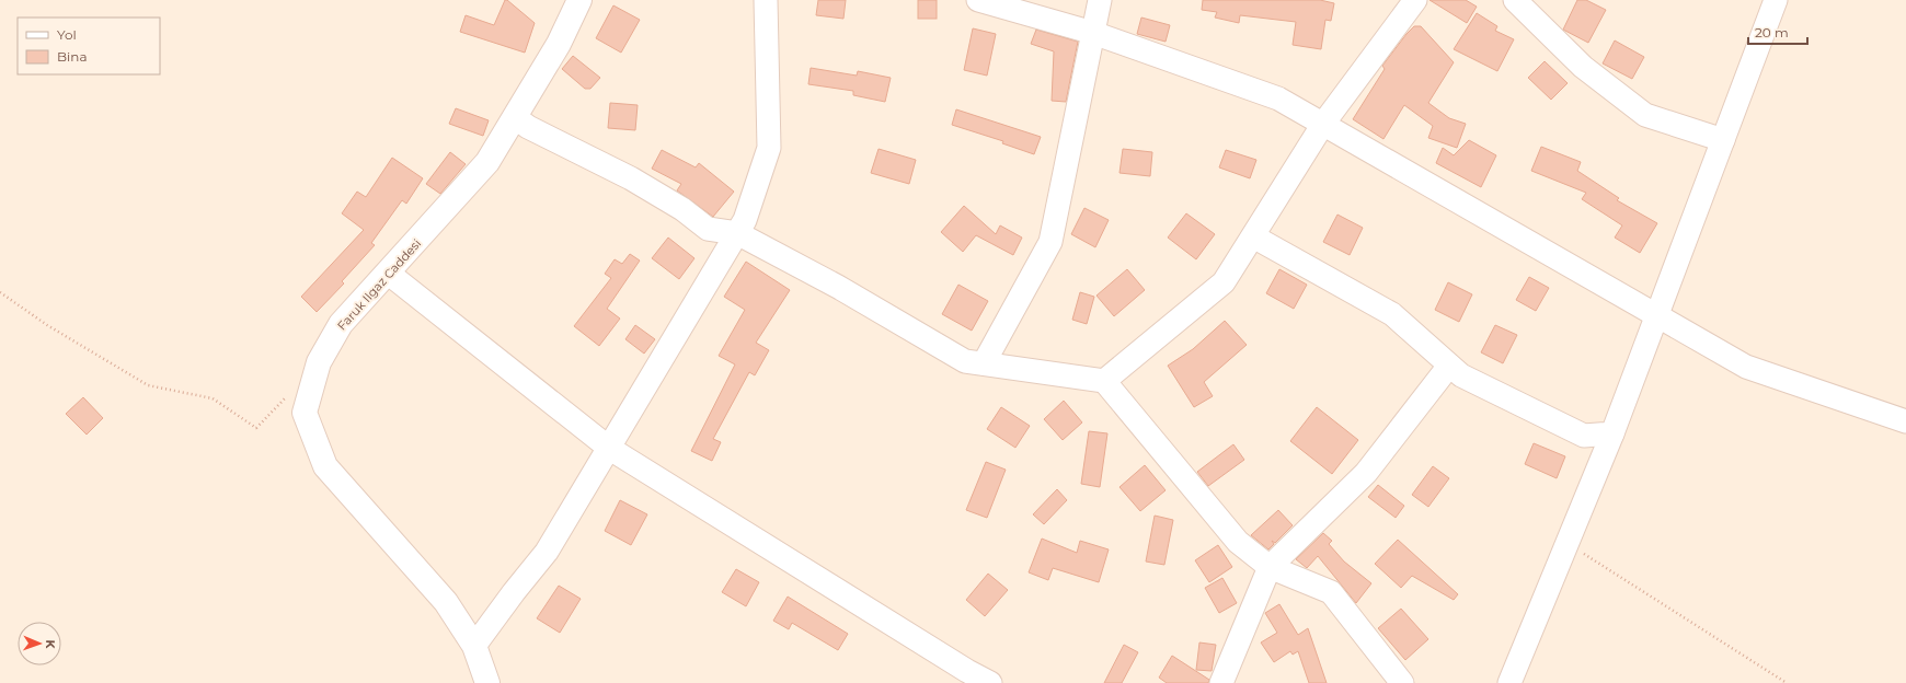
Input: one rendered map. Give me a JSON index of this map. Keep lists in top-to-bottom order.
{
  "streets": {
    "street": ["Faruk Ilgaz Caddesi"]
  },
  "legend": ["Yol", "Bina"],
  "scale_bar": "20 m",
  "north": "right"
}
